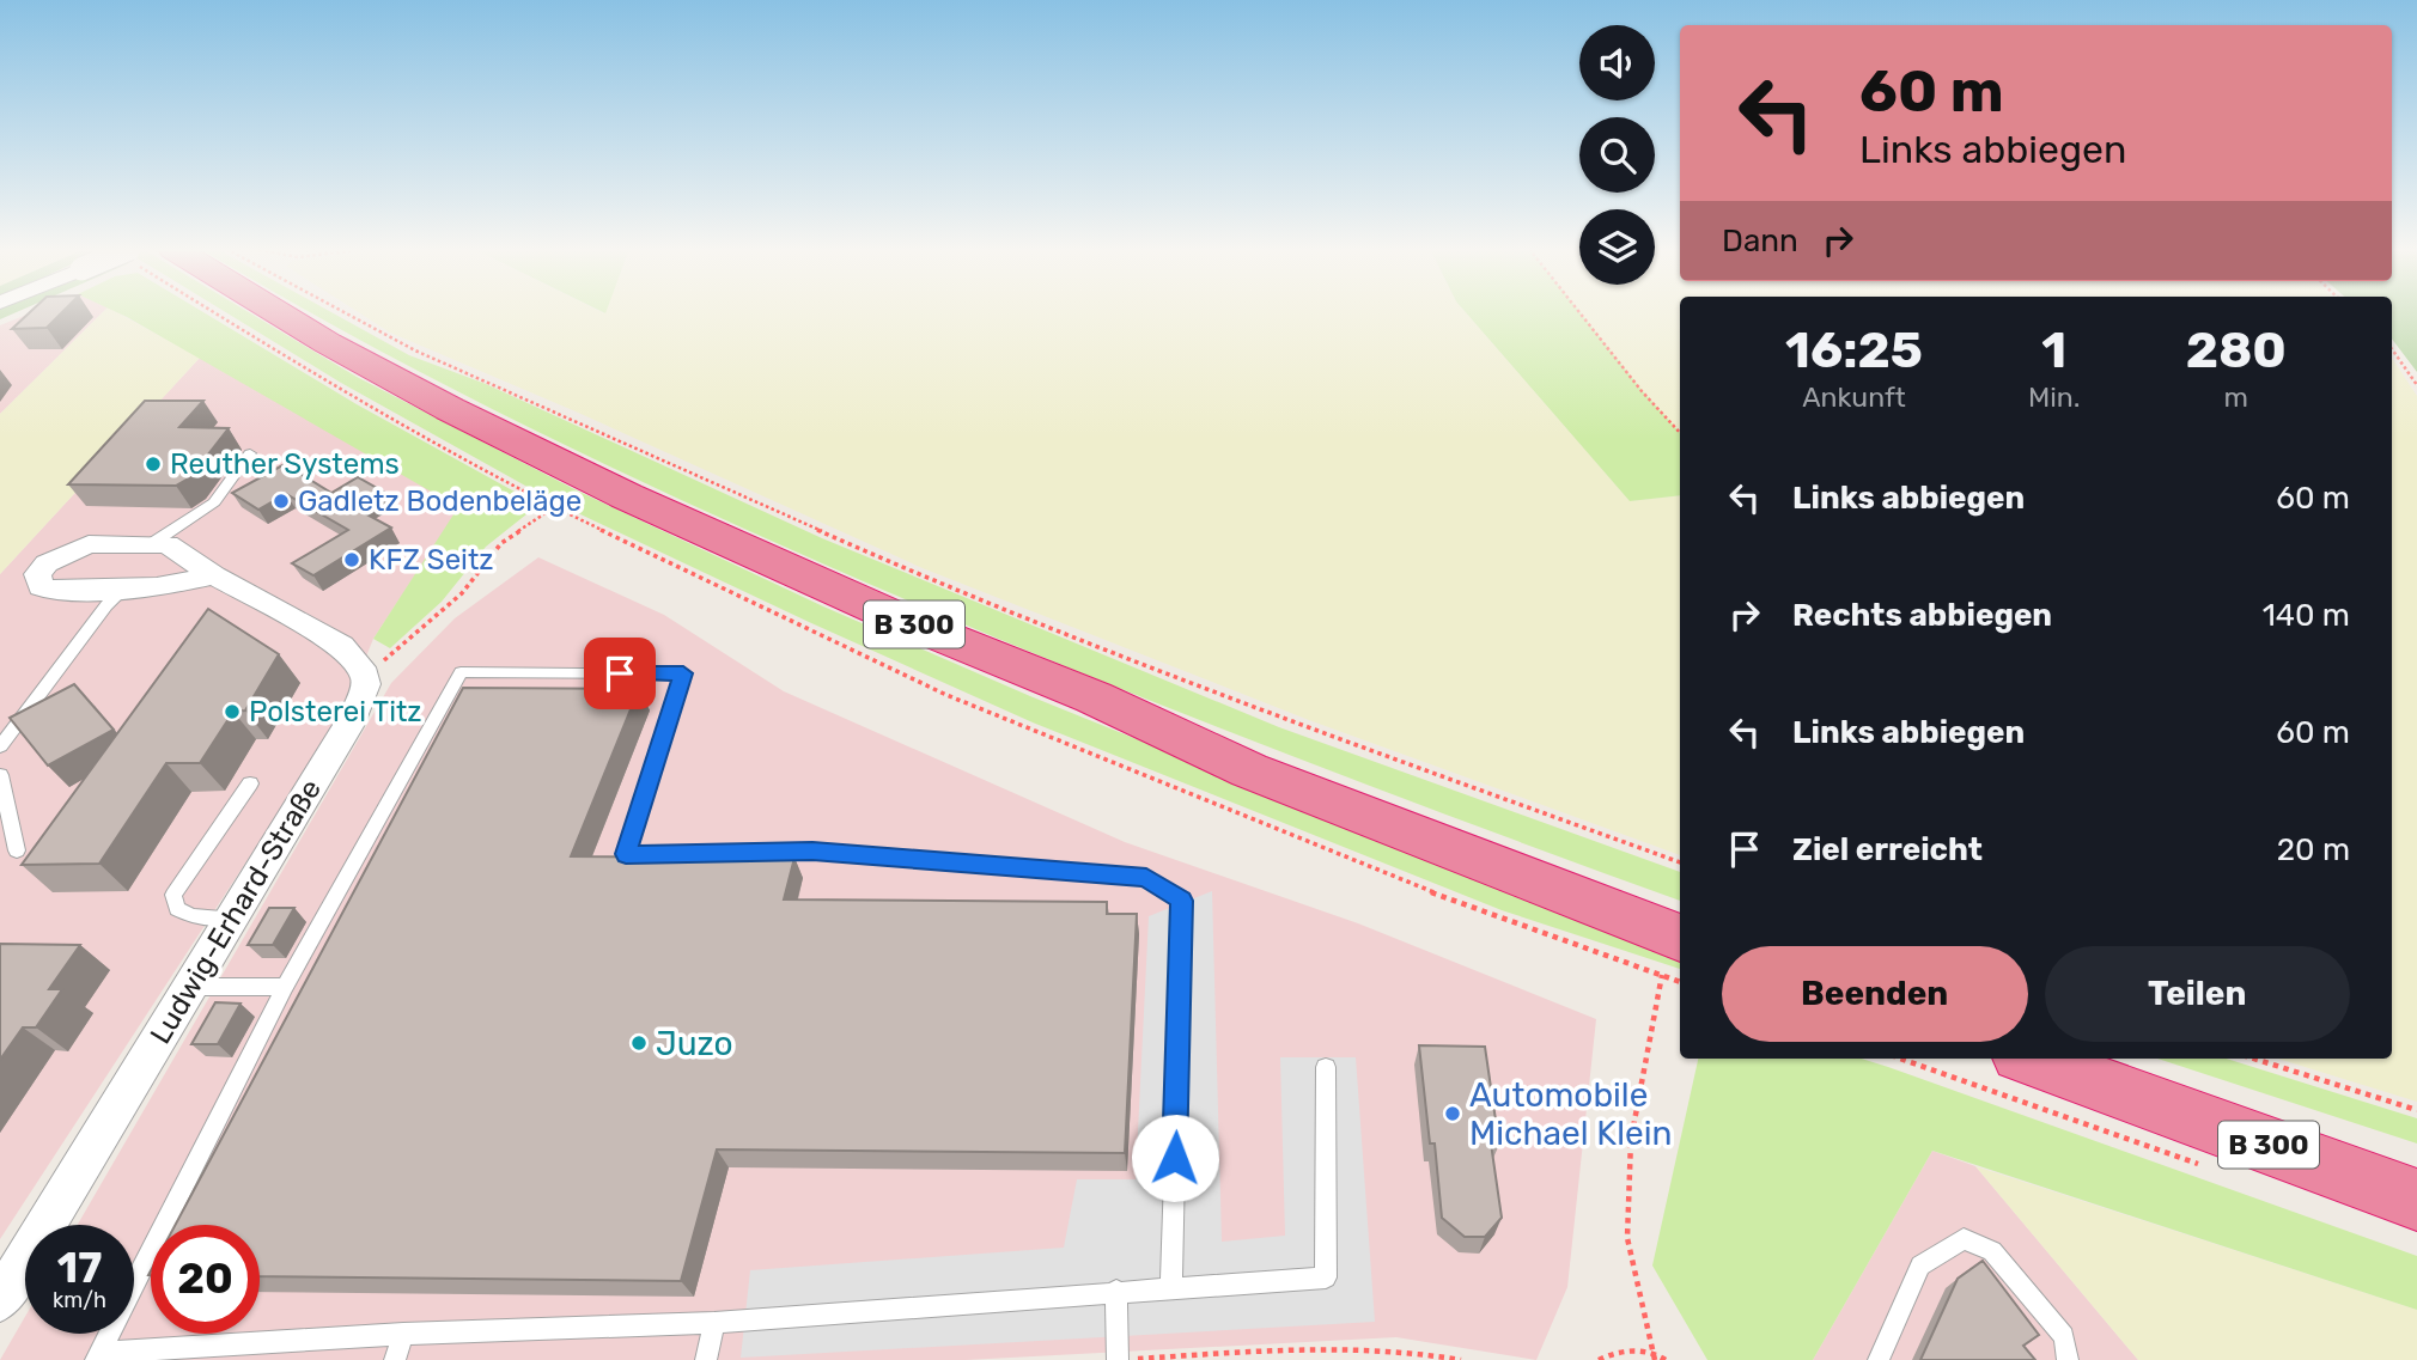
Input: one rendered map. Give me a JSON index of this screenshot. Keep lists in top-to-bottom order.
{
  "streets": {
    "highway": ["B 300"],
    "street": ["Ludwig-Erhard-Straße"]
  },
  "places": [
    "Reuther Systems",
    "Gadletz Bodenbeläge",
    "KFZ Seitz",
    "Polsterei Titz",
    "Juzo",
    "Automobile Michael Klein"
  ],
  "page": {
    "turn": ["60 m", "Links abbiegen"],
    "then": "Dann",
    "eta": [
      "16:25",
      "Ankunft",
      "1",
      "Min.",
      "280",
      "m"
    ],
    "list": [
      {
        "name": "Links abbiegen",
        "value": "60 m"
      },
      {
        "name": "Rechts abbiegen",
        "value": "140 m"
      },
      {
        "name": "Links abbiegen",
        "value": "60 m"
      },
      {
        "name": "Ziel erreicht",
        "value": "20 m"
      }
    ],
    "buttons": ["Beenden", "Teilen"],
    "speed": "17 km/h",
    "limit": "20"
  }
}
